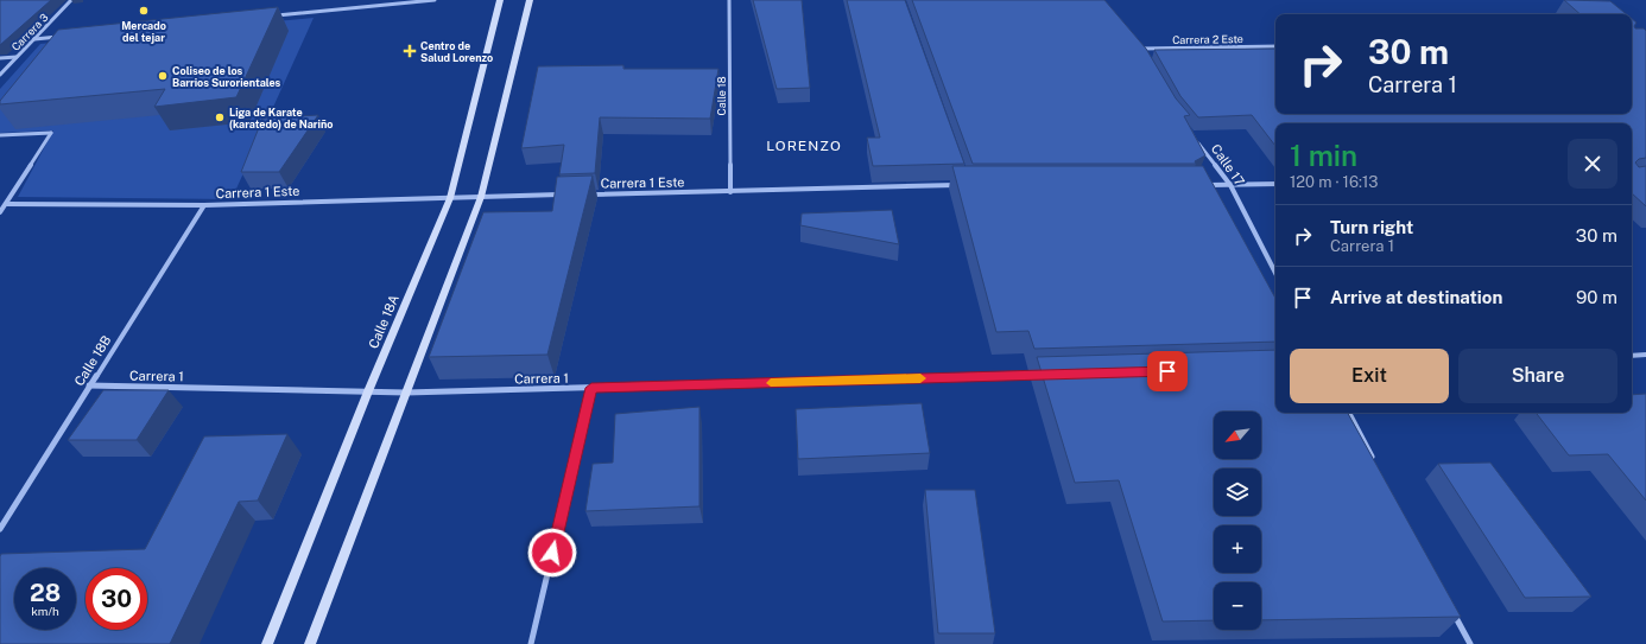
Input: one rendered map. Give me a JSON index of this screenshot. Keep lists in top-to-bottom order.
{
  "streets": {
    "main road": ["Calle 18A"],
    "street": [
      "Carrera 3",
      "Carrera 2 Este",
      "Calle 18",
      "Calle 17",
      "Carrera 1 Este",
      "Calle 18B",
      "Carrera 1"
    ]
  },
  "crossings": [
    ["Calle 18", "Carrera 1 Este"],
    ["Carrera 1 Este", "Calle 18A"],
    ["Carrera 1 Este", "Calle 18B"],
    ["Calle 18A", "Carrera 1"],
    ["Calle 18B", "Carrera 1"]
  ],
  "districts": ["LORENZO"],
  "places": {
    "other": ["Mercado del tejar", "Coliseo de los Barrios Surorientales", "Liga de Karate (karatedo) de Nariño"],
    "health": ["Centro de Salud Lorenzo"]
  },
  "north": "bottom left",
  "page": {
    "turn": ["30 m", "Carrera 1"],
    "heading": ["1 min", "120 m · 16:13"],
    "list": [
      {
        "name": "Turn right",
        "note": "Carrera 1",
        "value": "30 m"
      },
      {
        "name": "Arrive at destination",
        "value": "90 m"
      }
    ],
    "buttons": ["Exit", "Share"],
    "map_buttons": ["+", "−"],
    "speed": "28 km/h",
    "limit": "30"
  }
}
